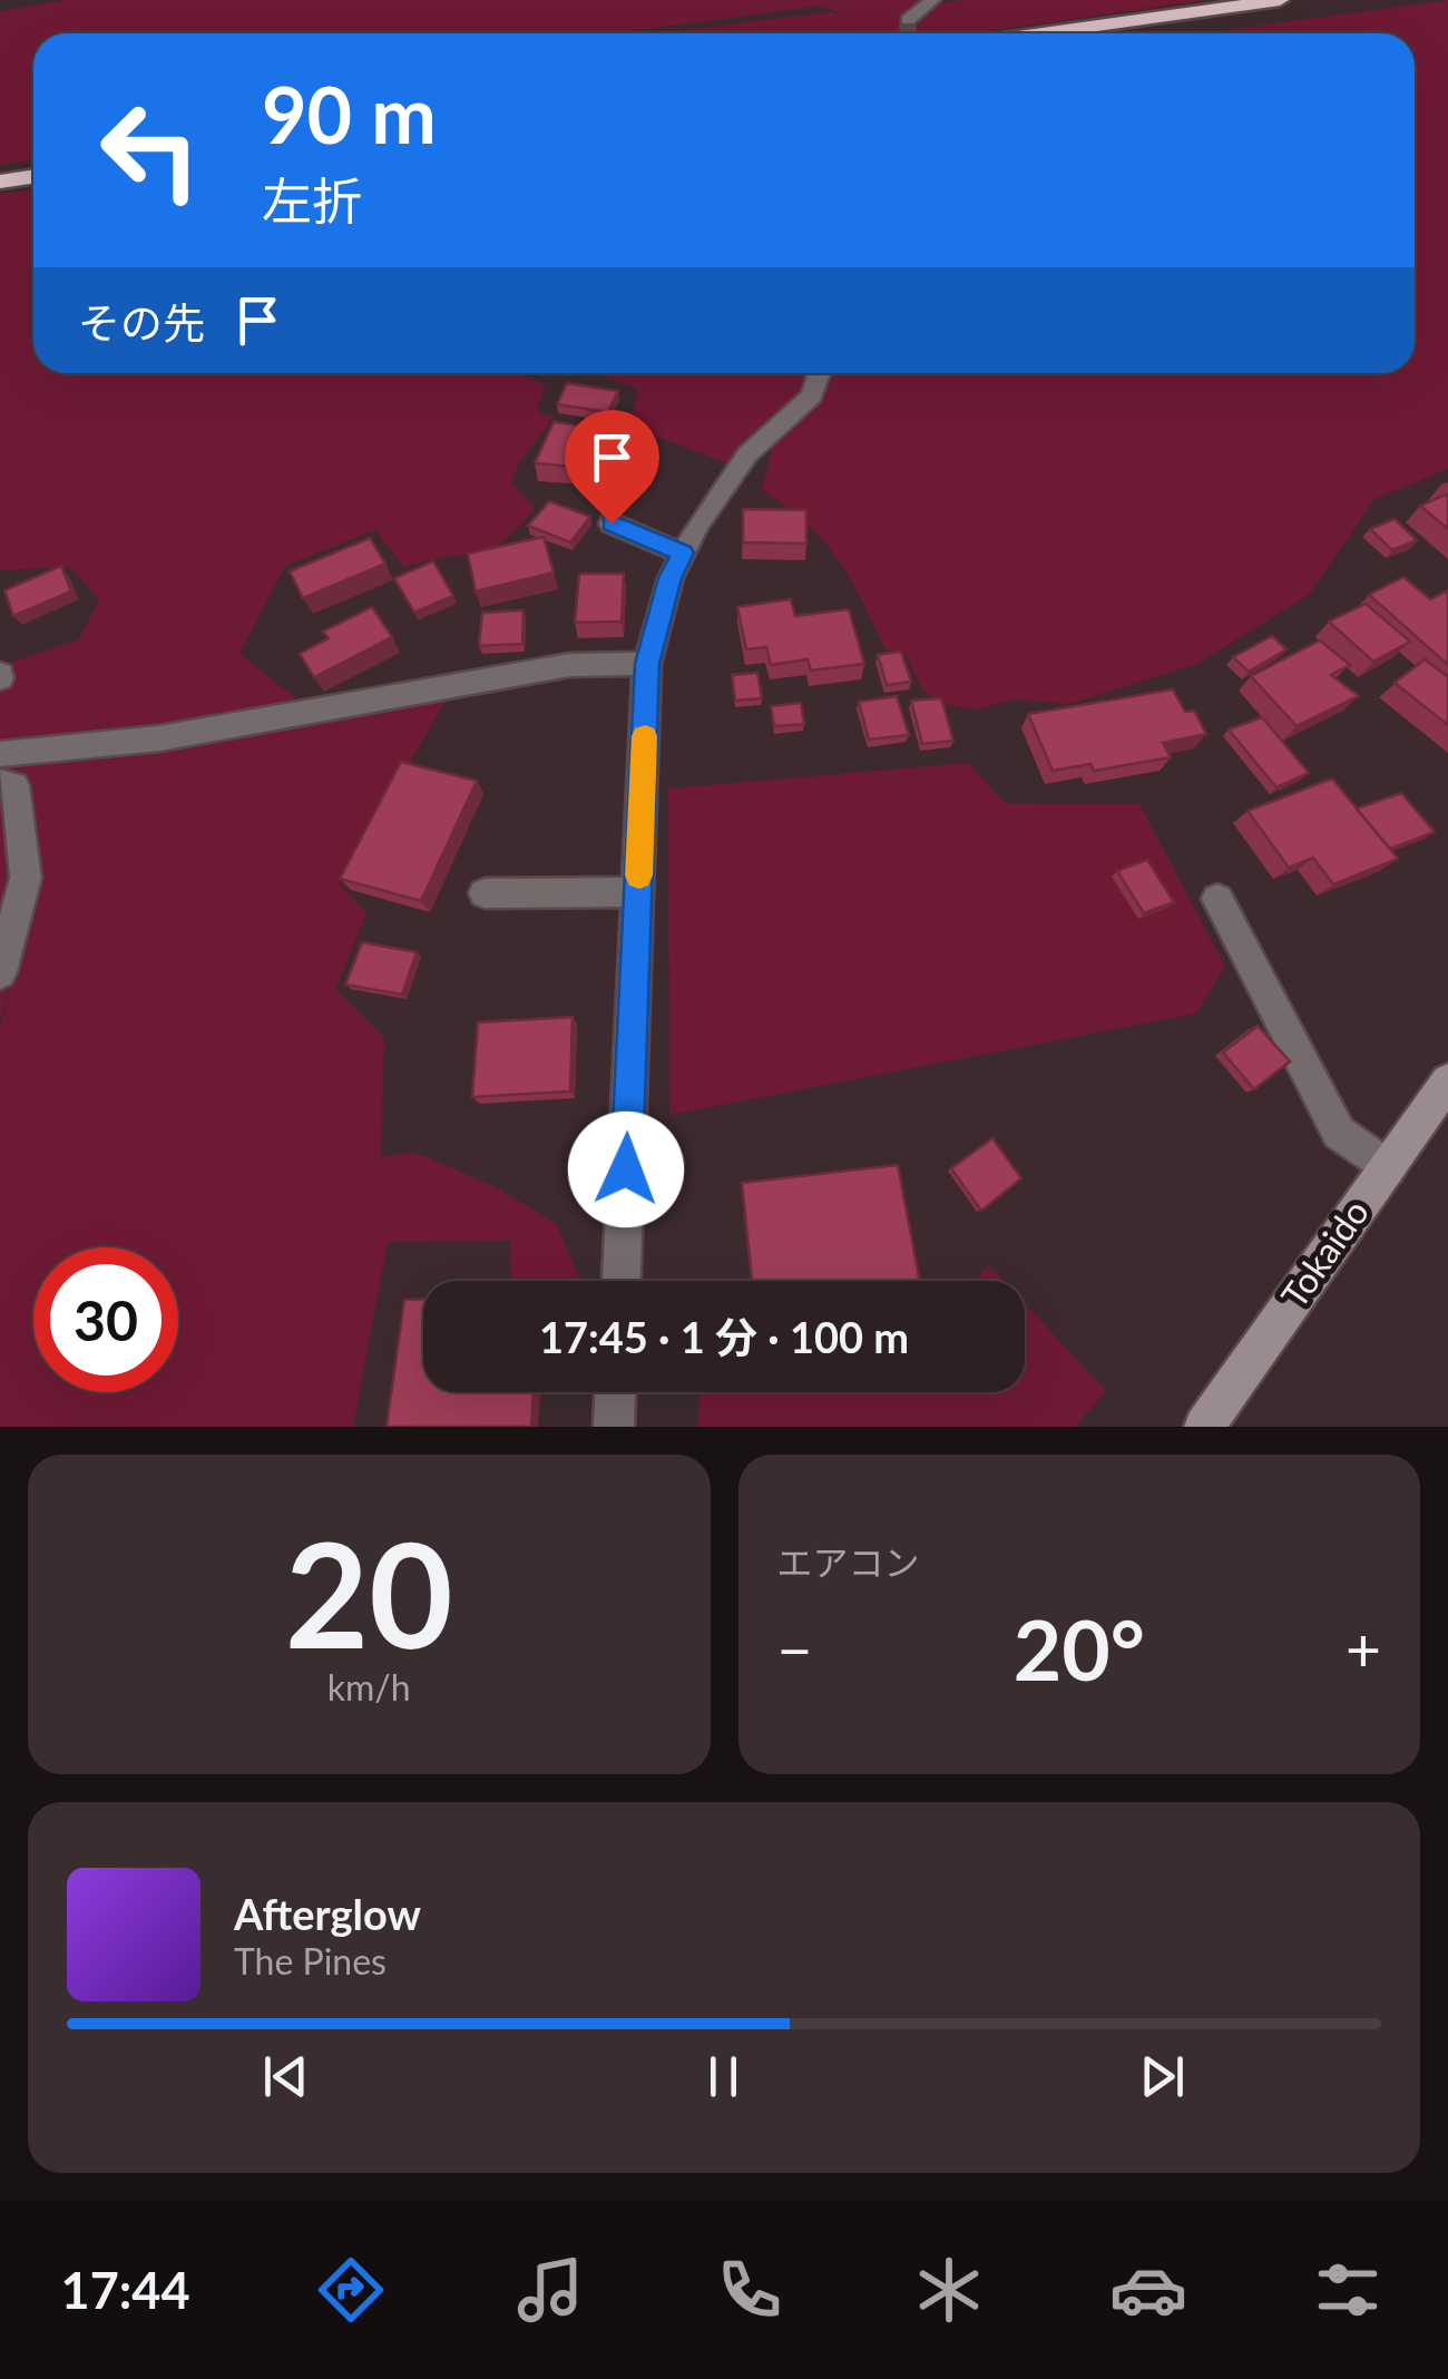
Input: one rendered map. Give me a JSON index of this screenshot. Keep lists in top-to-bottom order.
{
  "streets": {
    "main road": ["Tokaido"]
  },
  "page": {
    "turn": ["90 m", "左折"],
    "then": "その先",
    "limit": "30",
    "trip": "17:45 · 1 分 · 100 m",
    "tile": [
      ["20", "km/h"],
      "エアコン"
    ],
    "heat": ["−", "20°", "+"],
    "song": ["Afterglow", "The Pines"],
    "tabs": "17:44"
  }
}
